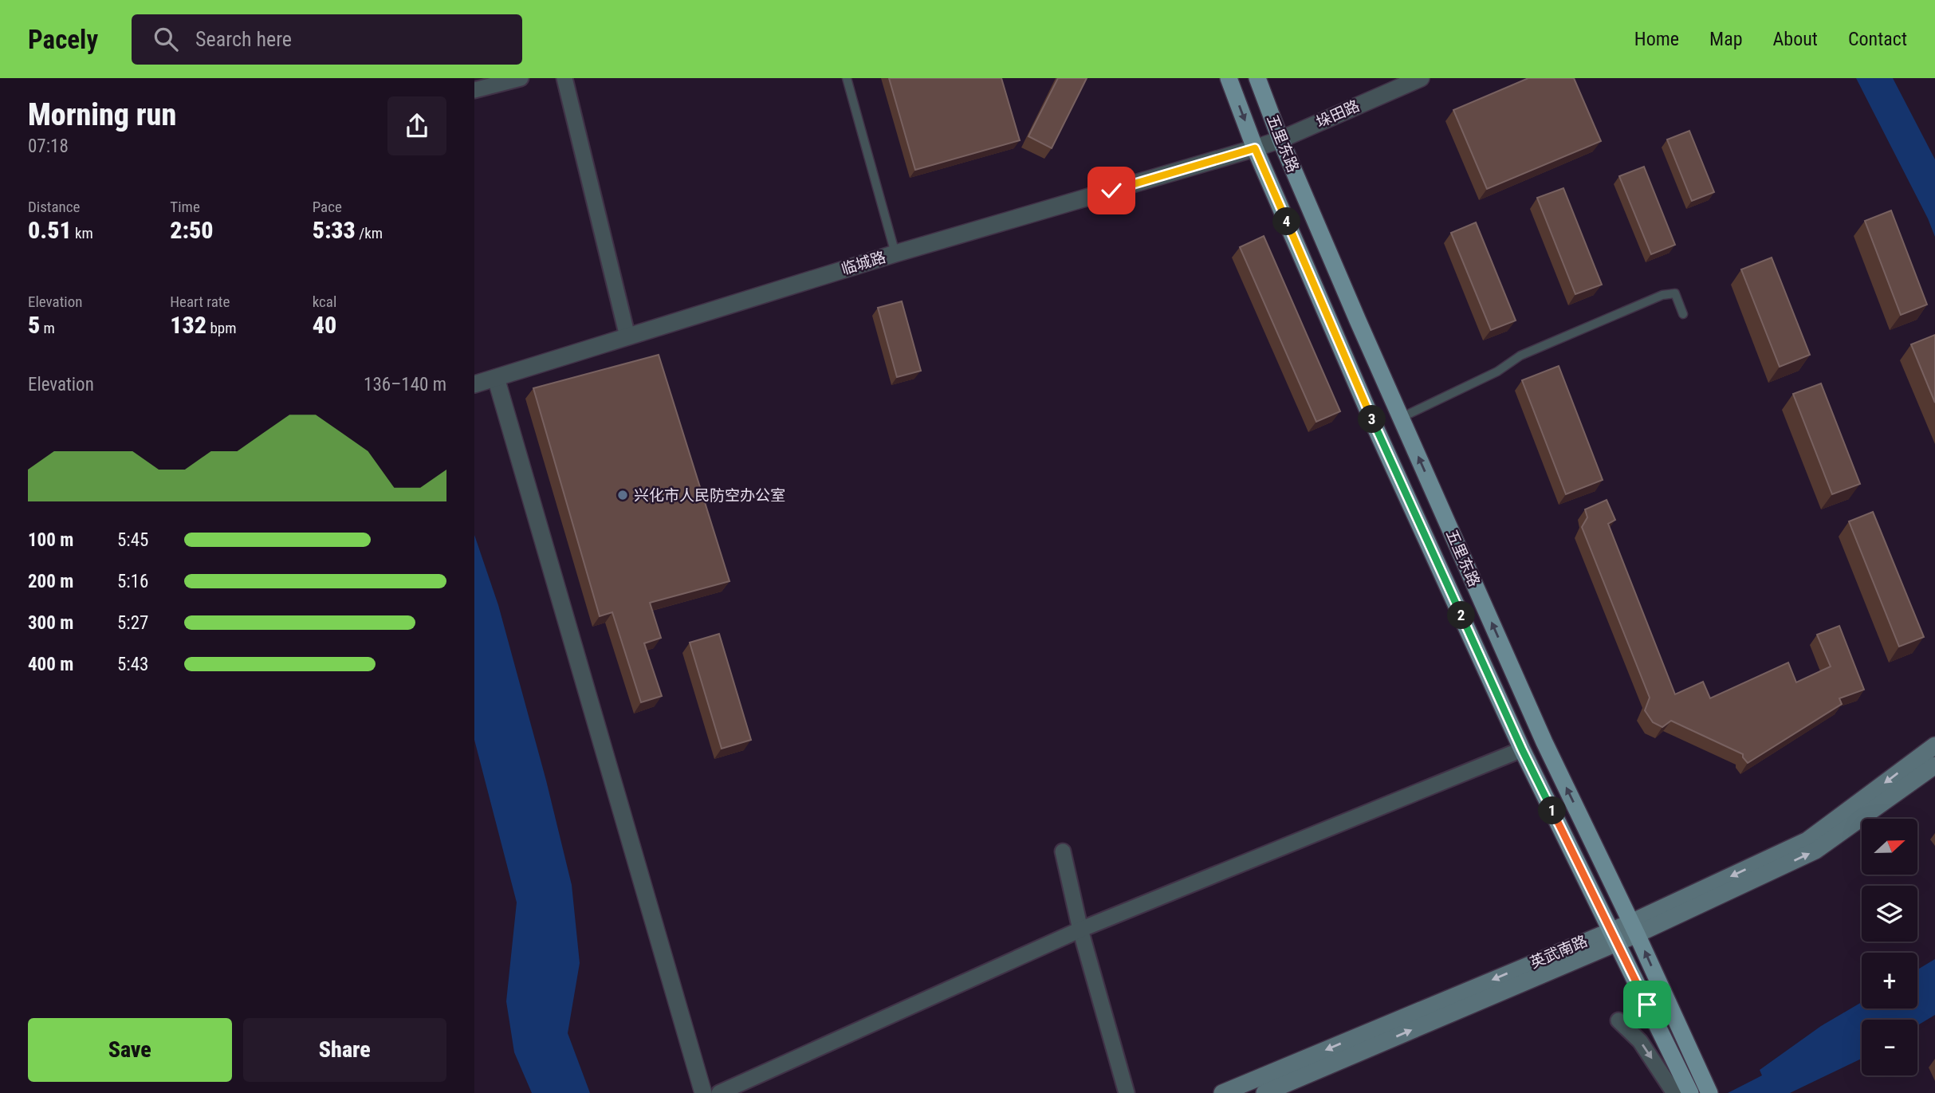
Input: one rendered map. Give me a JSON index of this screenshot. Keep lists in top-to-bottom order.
{
  "streets": {
    "main road": ["五里东路", "英武南路"],
    "street": ["垛田路", "临城路"]
  },
  "crossings": [
    ["垛田路", "五里东路"],
    ["垛田路", "临城路"],
    ["五里东路", "临城路"],
    ["五里东路", "英武南路"]
  ],
  "places": ["兴化市人民防空办公室"],
  "north": "right",
  "page": {
    "header": "Pacely",
    "search": "Search here",
    "nav": [
      "Home",
      "Map",
      "About",
      "Contact"
    ],
    "heading": ["Morning run", "07:18"],
    "stats": [
      ["Distance", "0.51 km"],
      ["Time", "2:50"],
      ["Pace", "5:33 /km"],
      ["Elevation", "5 m"],
      ["Heart rate", "132 bpm"],
      ["kcal", "40"]
    ],
    "pins": [
      "4",
      "3",
      "2",
      "1"
    ],
    "chart": ["Elevation", "136–140 m"],
    "list": [
      {
        "name": "100 m",
        "note": "5:45"
      },
      {
        "name": "200 m",
        "note": "5:16"
      },
      {
        "name": "300 m",
        "note": "5:27"
      },
      {
        "name": "400 m",
        "note": "5:43"
      }
    ],
    "map_buttons": ["+", "−"],
    "buttons": ["Save", "Share"]
  }
}
